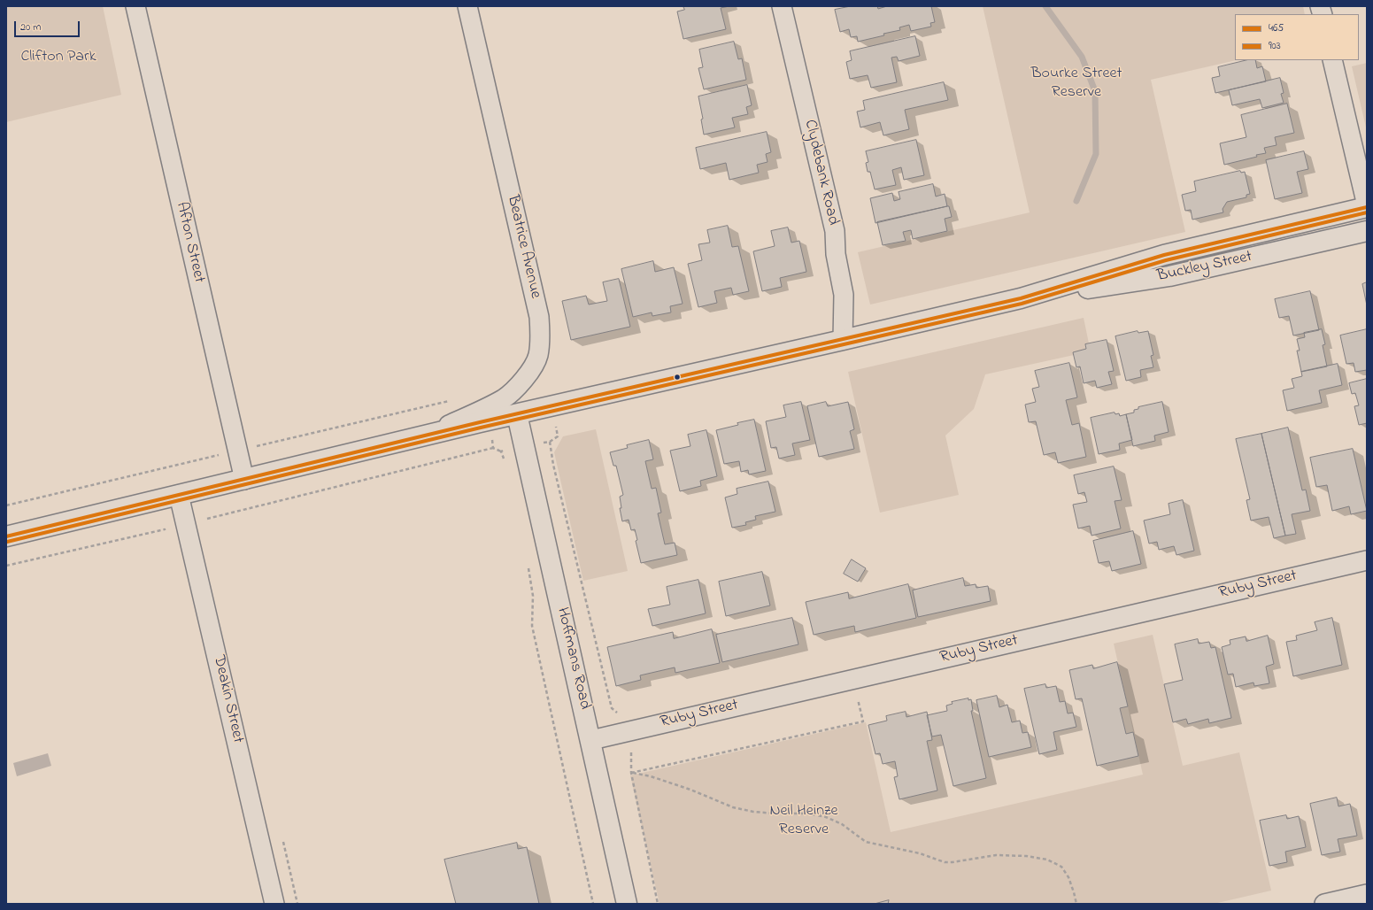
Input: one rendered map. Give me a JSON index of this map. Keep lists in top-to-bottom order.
{
  "streets": {
    "main road": ["Buckley Street", "Hoffmans Road"],
    "street": [
      "Clydebank Road",
      "Afton Street",
      "Beatrice Avenue",
      "Ruby Street",
      "Deakin Street"
    ]
  },
  "crossings": [
    ["Clydebank Road", "Buckley Street"],
    ["Afton Street", "Buckley Street"],
    ["Beatrice Avenue", "Buckley Street"],
    ["Buckley Street", "Hoffmans Road"],
    ["Buckley Street", "Deakin Street"],
    ["Ruby Street", "Hoffmans Road"]
  ],
  "parks": ["Clifton Park", "Bourke Street Reserve", "Neil Heinze Reserve"],
  "lines": ["transit line 465", "transit line 903"],
  "legend": ["465", "903"],
  "scale_bar": "20 m"
}
